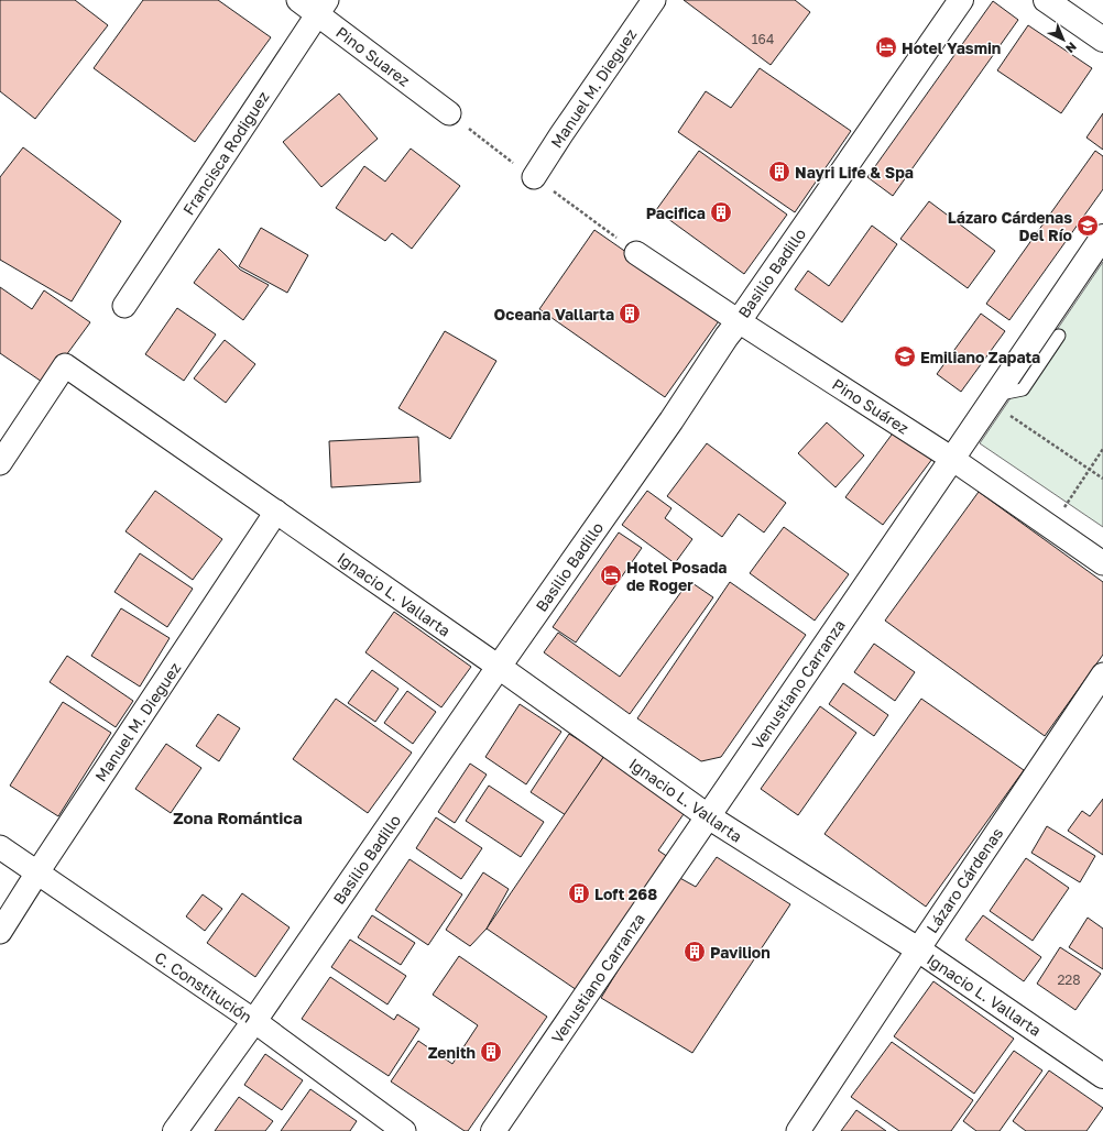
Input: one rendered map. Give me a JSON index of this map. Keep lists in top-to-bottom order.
{
  "streets": {
    "street": [
      "Pino Suarez",
      "Manuel M. Dieguez",
      "Francisca Rodiguez",
      "Basilio Badillo",
      "Pino Suárez",
      "Ignacio L. Vallarta",
      "Venustiano Carranza",
      "Lázaro Cárdenas",
      "C. Constitución"
    ]
  },
  "crossings": [
    ["Pino Suarez", "Francisca Rodiguez"],
    ["Manuel M. Dieguez", "Ignacio L. Vallarta"],
    ["Manuel M. Dieguez", "C. Constitución"],
    ["Basilio Badillo", "Pino Suárez"],
    ["Basilio Badillo", "Ignacio L. Vallarta"],
    ["Basilio Badillo", "C. Constitución"],
    ["Pino Suárez", "Venustiano Carranza"],
    ["Ignacio L. Vallarta", "Venustiano Carranza"],
    ["Ignacio L. Vallarta", "Lázaro Cárdenas"]
  ],
  "districts": ["Zona Romántica"],
  "places": {
    "hotel": ["Hotel Yasmin", "Hotel Posada de Roger"],
    "building": [
      "Nayri Life & Spa",
      "Pacifica",
      "Oceana Vallarta",
      "Loft 268",
      "Pavilion",
      "Zenith"
    ],
    "school or university": ["Lázaro Cárdenas Del Río", "Emiliano Zapata"]
  },
  "house_numbers": ["164", "228"],
  "north": "bottom right"
}
